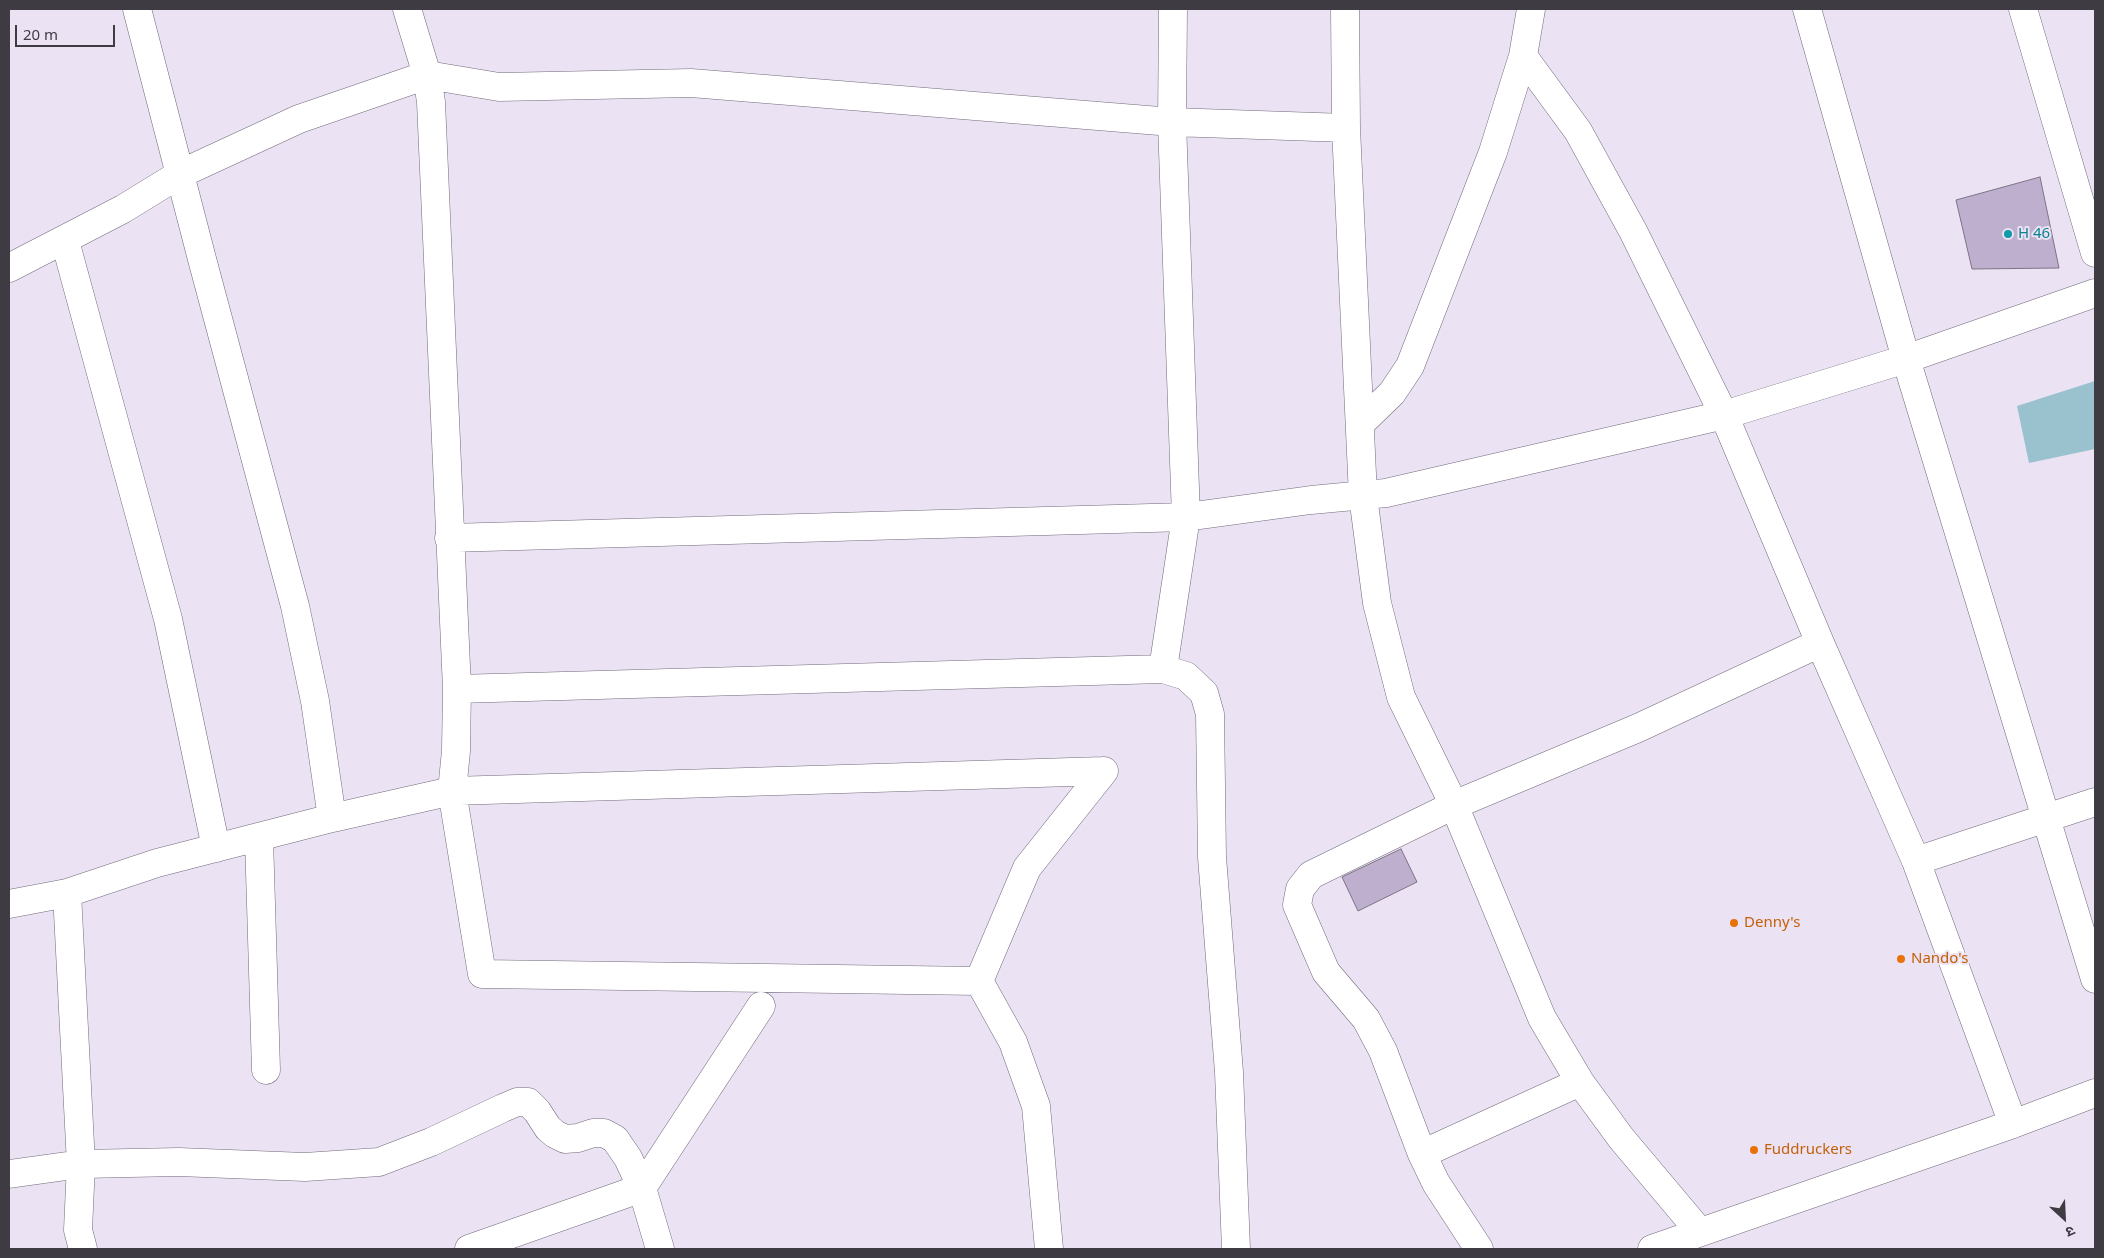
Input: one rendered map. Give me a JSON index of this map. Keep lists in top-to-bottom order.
{
  "places": [
    "H 46",
    "Denny's",
    "Nando's",
    "Fuddruckers"
  ],
  "scale_bar": "20 m",
  "north": "bottom right"
}
